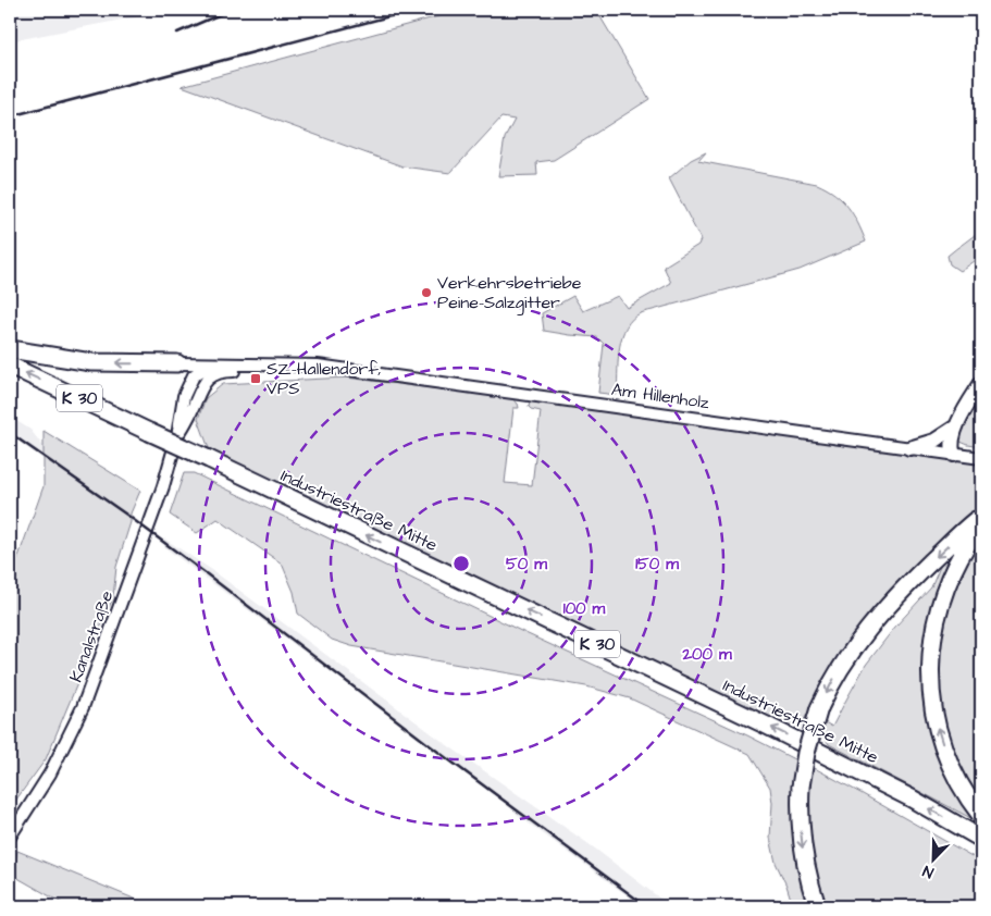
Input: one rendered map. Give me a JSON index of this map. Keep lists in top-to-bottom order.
{
  "streets": {
    "highway": ["K 30", "Industriestraße Mitte"],
    "street": ["Am Hillenholz", "Kanalstraße"]
  },
  "crossings": [
    ["Am Hillenholz", "Kanalstraße"]
  ],
  "one_way": ["Industriestraße Mitte"],
  "places": {
    "other": ["Verkehrsbetriebe Peine-Salzgitter"],
    "transit": ["SZ-Hallendorf, VPS"]
  },
  "north": "bottom left",
  "rings": [
    "50 m",
    "150 m",
    "100 m",
    "200 m"
  ]
}
